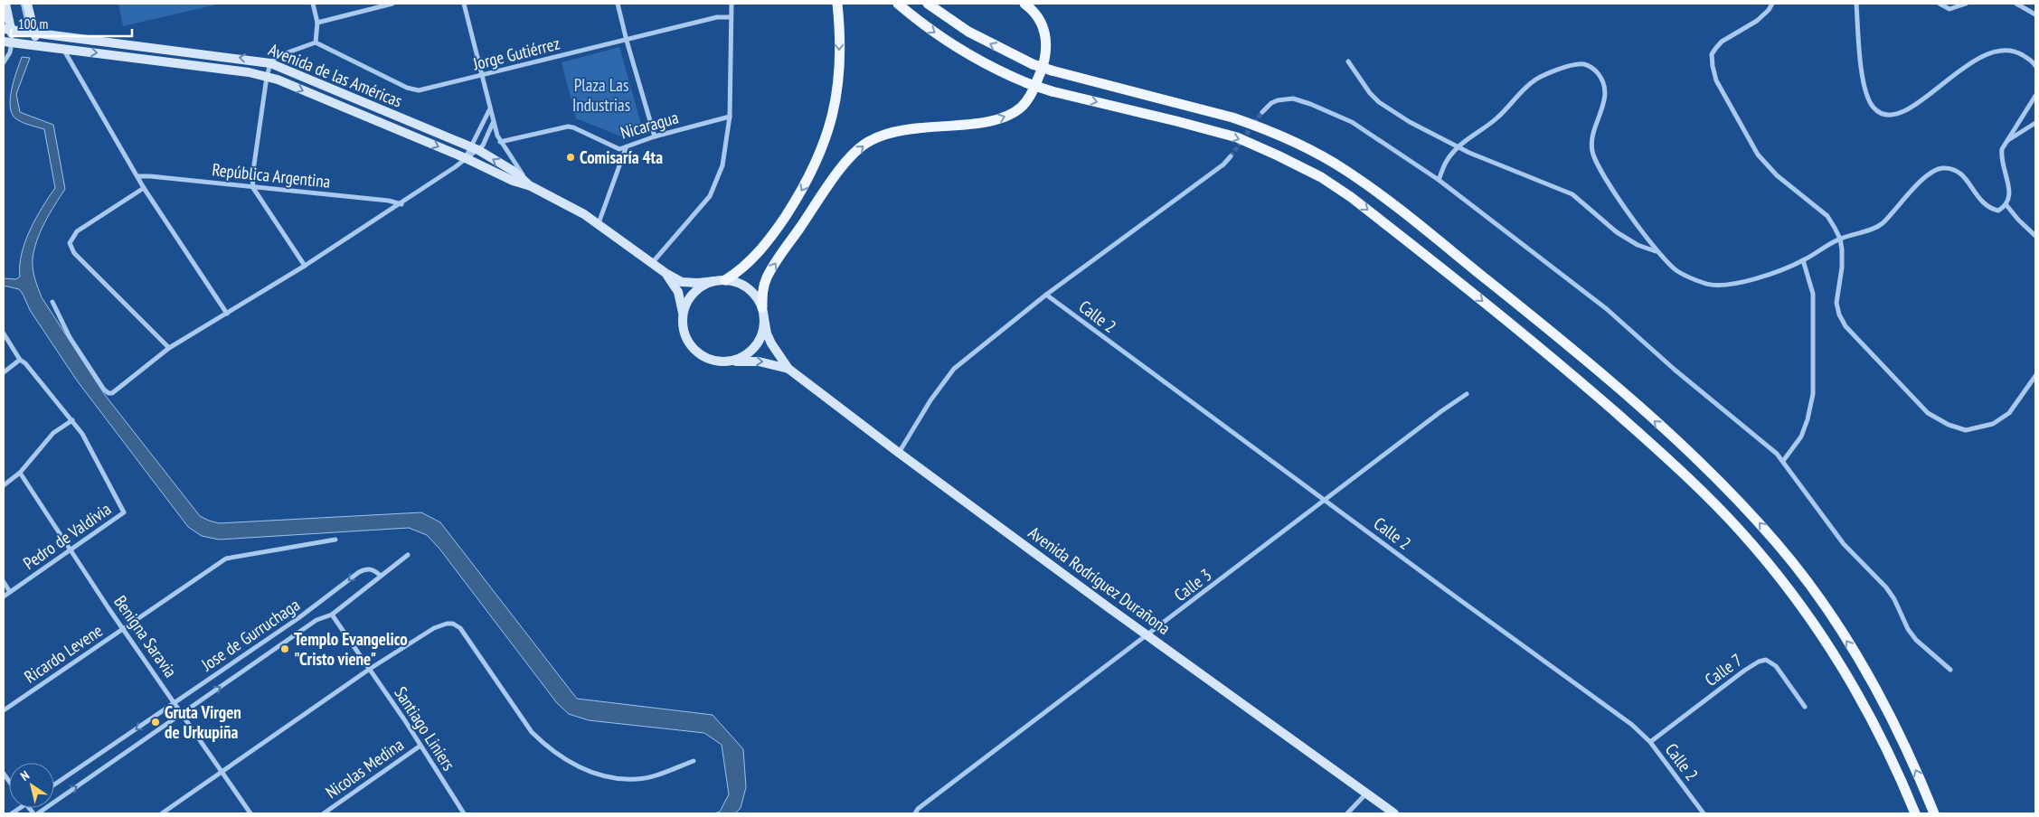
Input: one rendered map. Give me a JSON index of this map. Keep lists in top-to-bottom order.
{
  "streets": {
    "main road": ["Avenida de las Américas", "Avenida Rodríguez Durañona"],
    "street": [
      "Jorge Gutiérrez",
      "Nicaragua",
      "República Argentina",
      "Calle 2",
      "Pedro de Valdivia",
      "Calle 3",
      "Jose de Gurruchaga",
      "Benigna Saravia",
      "Ricardo Levene",
      "Calle 7",
      "Santiago Liniers",
      "Nicolas Medina"
    ]
  },
  "crossings": [
    ["Calle 2", "Calle 3"],
    ["Calle 2", "Calle 7"],
    ["Pedro de Valdivia", "Benigna Saravia"],
    ["Avenida Rodríguez Durañona", "Calle 3"],
    ["Jose de Gurruchaga", "Benigna Saravia"],
    ["Jose de Gurruchaga", "Santiago Liniers"],
    ["Benigna Saravia", "Ricardo Levene"],
    ["Santiago Liniers", "Nicolas Medina"]
  ],
  "parks": ["Plaza Las Industrias"],
  "places": ["Comisaría 4ta", "Templo Evangelico \"Cristo viene\"", "Gruta Virgen de Urkupiña"],
  "scale_bar": "100 m",
  "north": "top left"
}
